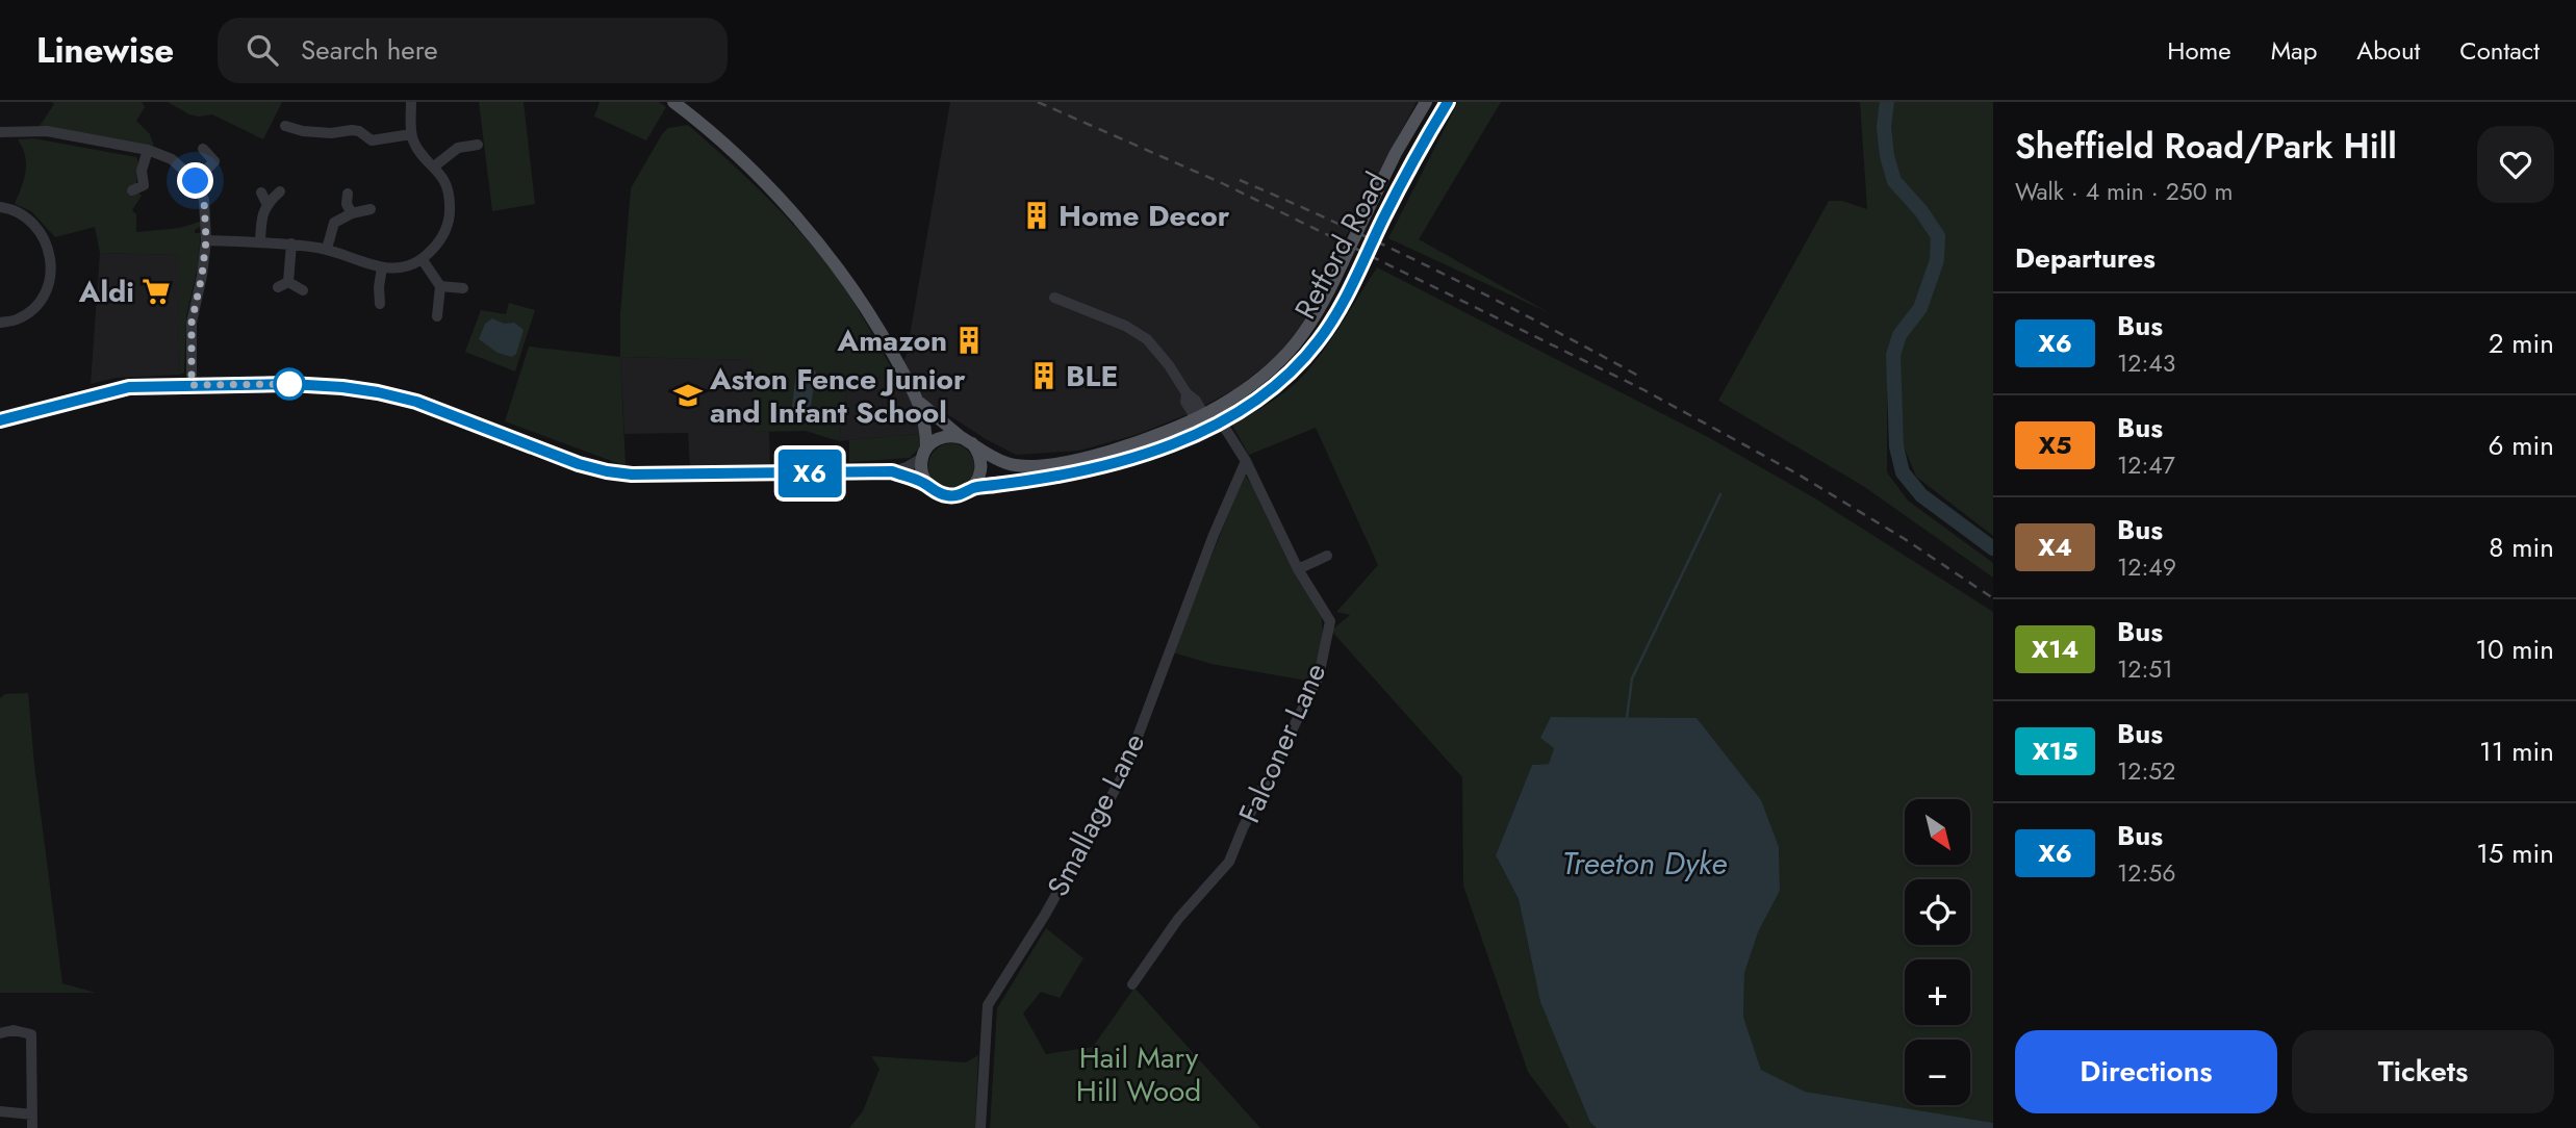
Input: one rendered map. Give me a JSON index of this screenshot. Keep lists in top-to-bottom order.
{
  "streets": {
    "main road": ["Retford Road"],
    "street": ["Falconer Lane", "Smallage Lane"]
  },
  "crossings": [
    ["Retford Road", "Falconer Lane"],
    ["Falconer Lane", "Smallage Lane"]
  ],
  "water": ["Treeton Dyke"],
  "parks": ["Hail Mary Hill Wood"],
  "places": {
    "building": ["Home Decor", "Amazon", "BLE"],
    "supermarket": ["Aldi"],
    "school or university": ["Aston Fence Junior and Infant School"]
  },
  "lines": ["bus line X6"],
  "north": "bottom right",
  "page": {
    "header": "Linewise",
    "search": "Search here",
    "nav": [
      "Home",
      "Map",
      "About",
      "Contact"
    ],
    "on_map": "X6",
    "heading": [
      ["Sheffield Road/Park Hill", "Walk · 4 min · 250 m"],
      "Departures"
    ],
    "list": [
      {
        "mark": "X6",
        "name": "Bus",
        "note": "12:43",
        "value": "2 min"
      },
      {
        "mark": "X5",
        "name": "Bus",
        "note": "12:47",
        "value": "6 min"
      },
      {
        "mark": "X4",
        "name": "Bus",
        "note": "12:49",
        "value": "8 min"
      },
      {
        "mark": "X14",
        "name": "Bus",
        "note": "12:51",
        "value": "10 min"
      },
      {
        "mark": "X15",
        "name": "Bus",
        "note": "12:52",
        "value": "11 min"
      },
      {
        "mark": "X6",
        "name": "Bus",
        "note": "12:56",
        "value": "15 min"
      }
    ],
    "map_buttons": ["+", "−"],
    "buttons": ["Directions", "Tickets"]
  }
}
